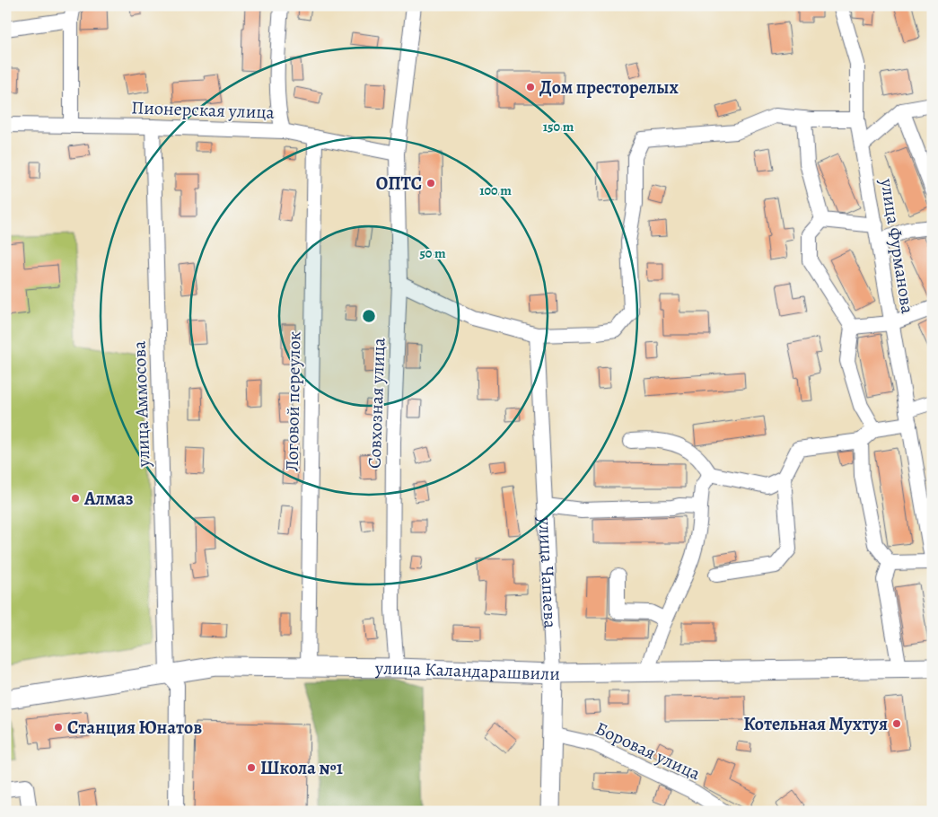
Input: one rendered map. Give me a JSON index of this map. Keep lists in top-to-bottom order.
{
  "streets": {
    "main road": ["улица Чапаева", "улица Каландарашвили"],
    "street": [
      "Пионерская улица",
      "улица Фурманова",
      "Логовой переулок",
      "Совхозная улица",
      "улица Аммосова",
      "Боровая улица"
    ]
  },
  "crossings": [
    ["Пионерская улица", "Логовой переулок"],
    ["Пионерская улица", "Совхозная улица"],
    ["Пионерская улица", "улица Аммосова"],
    ["Логовой переулок", "улица Каландарашвили"],
    ["Совхозная улица", "улица Каландарашвили"],
    ["улица Аммосова", "улица Каландарашвили"],
    ["улица Чапаева", "улица Каландарашвили"],
    ["улица Чапаева", "Боровая улица"]
  ],
  "places": [
    "Дом престорелых",
    "ОПТС",
    "Алмаз",
    "Котельная Мухтуя",
    "Станция Юнатов",
    "Школа №1"
  ],
  "rings": ["150 m", "100 m", "50 m"]
}
